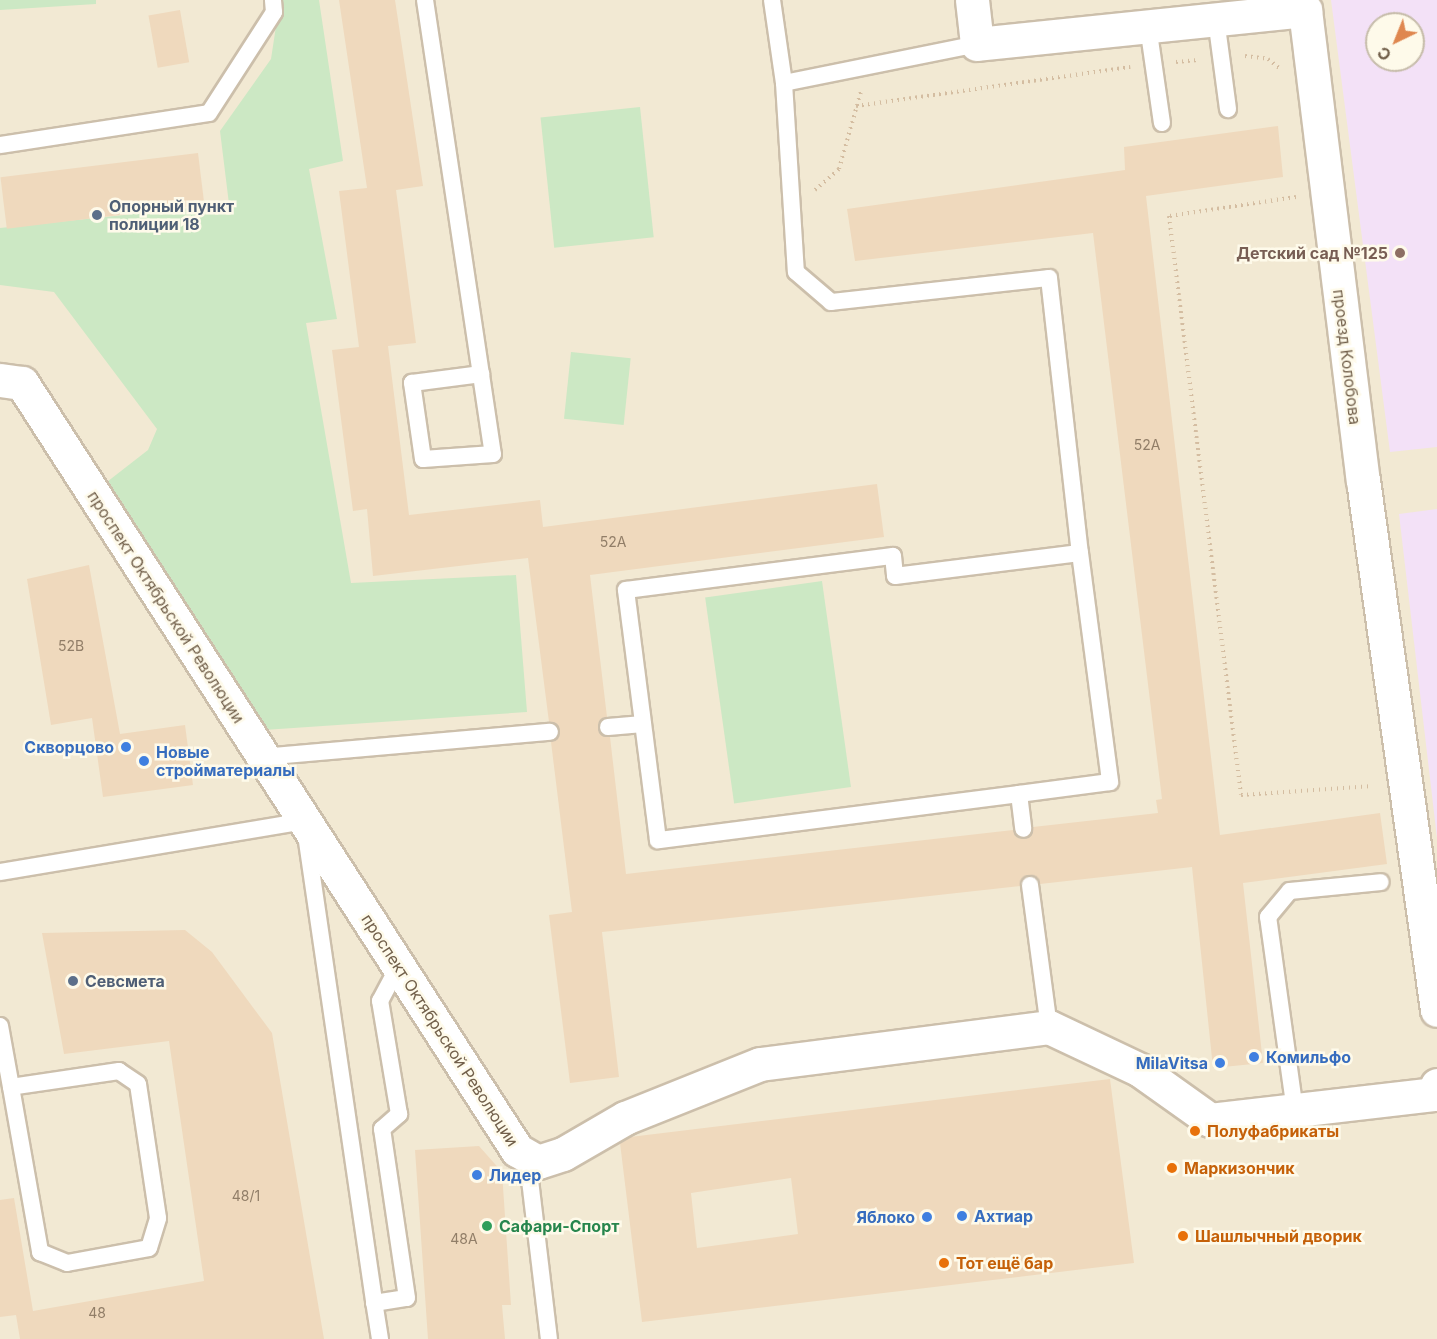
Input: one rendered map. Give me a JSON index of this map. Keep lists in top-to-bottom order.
{
  "streets": {
    "street": ["проезд Колобова", "проспект Октябрьской Революции"]
  },
  "places": [
    "Опорный пункт полиции 18",
    "Детский сад №125",
    "Скворцово",
    "Новые стройматериалы",
    "Севсмета",
    "Комильфо",
    "MilaVitsa",
    "Полуфабрикаты",
    "Маркизончик",
    "Лидер",
    "Ахтиар",
    "Яблоко",
    "Сафари-Спорт",
    "Шашлычный дворик",
    "Тот ещё бар"
  ],
  "house_numbers": [
    "52А",
    "52А",
    "52В",
    "48/1",
    "48А",
    "48"
  ],
  "north": "bottom left"
}
